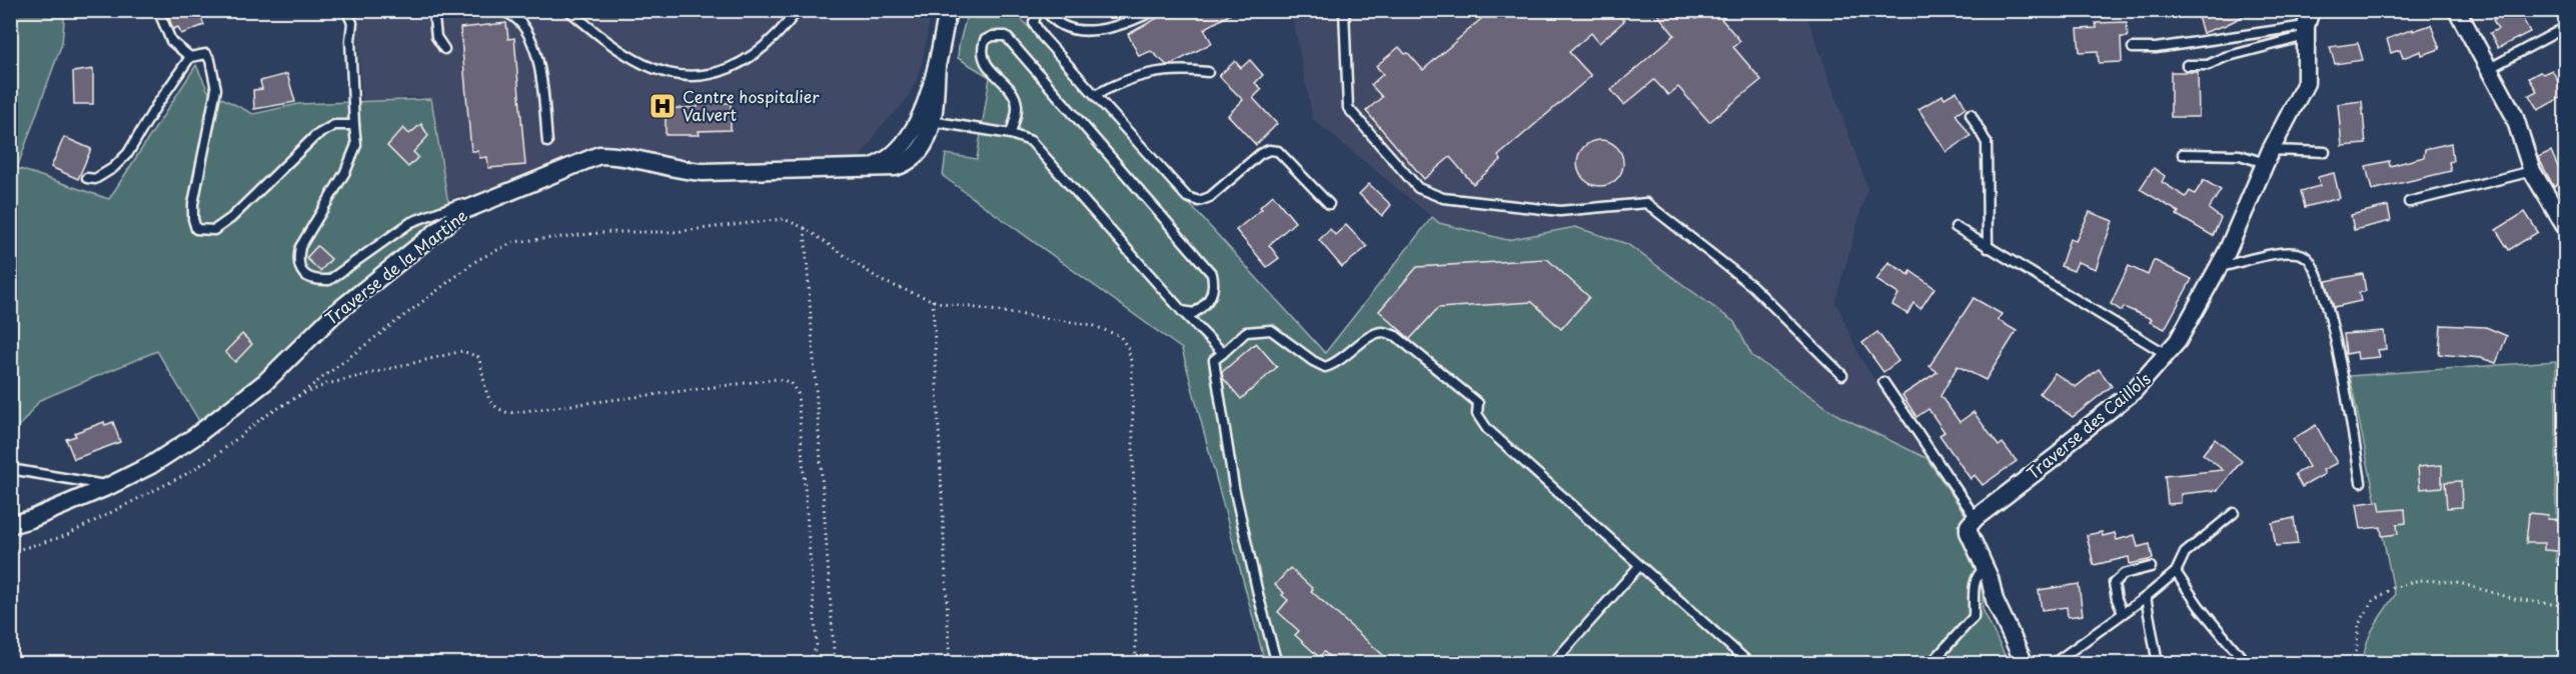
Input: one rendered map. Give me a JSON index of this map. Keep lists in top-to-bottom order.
{
  "streets": {
    "street": ["Traverse de la Martine", "Traverse des Caillols"]
  },
  "places": {
    "hospital": ["Centre hospitalier Valvert"]
  }
}
